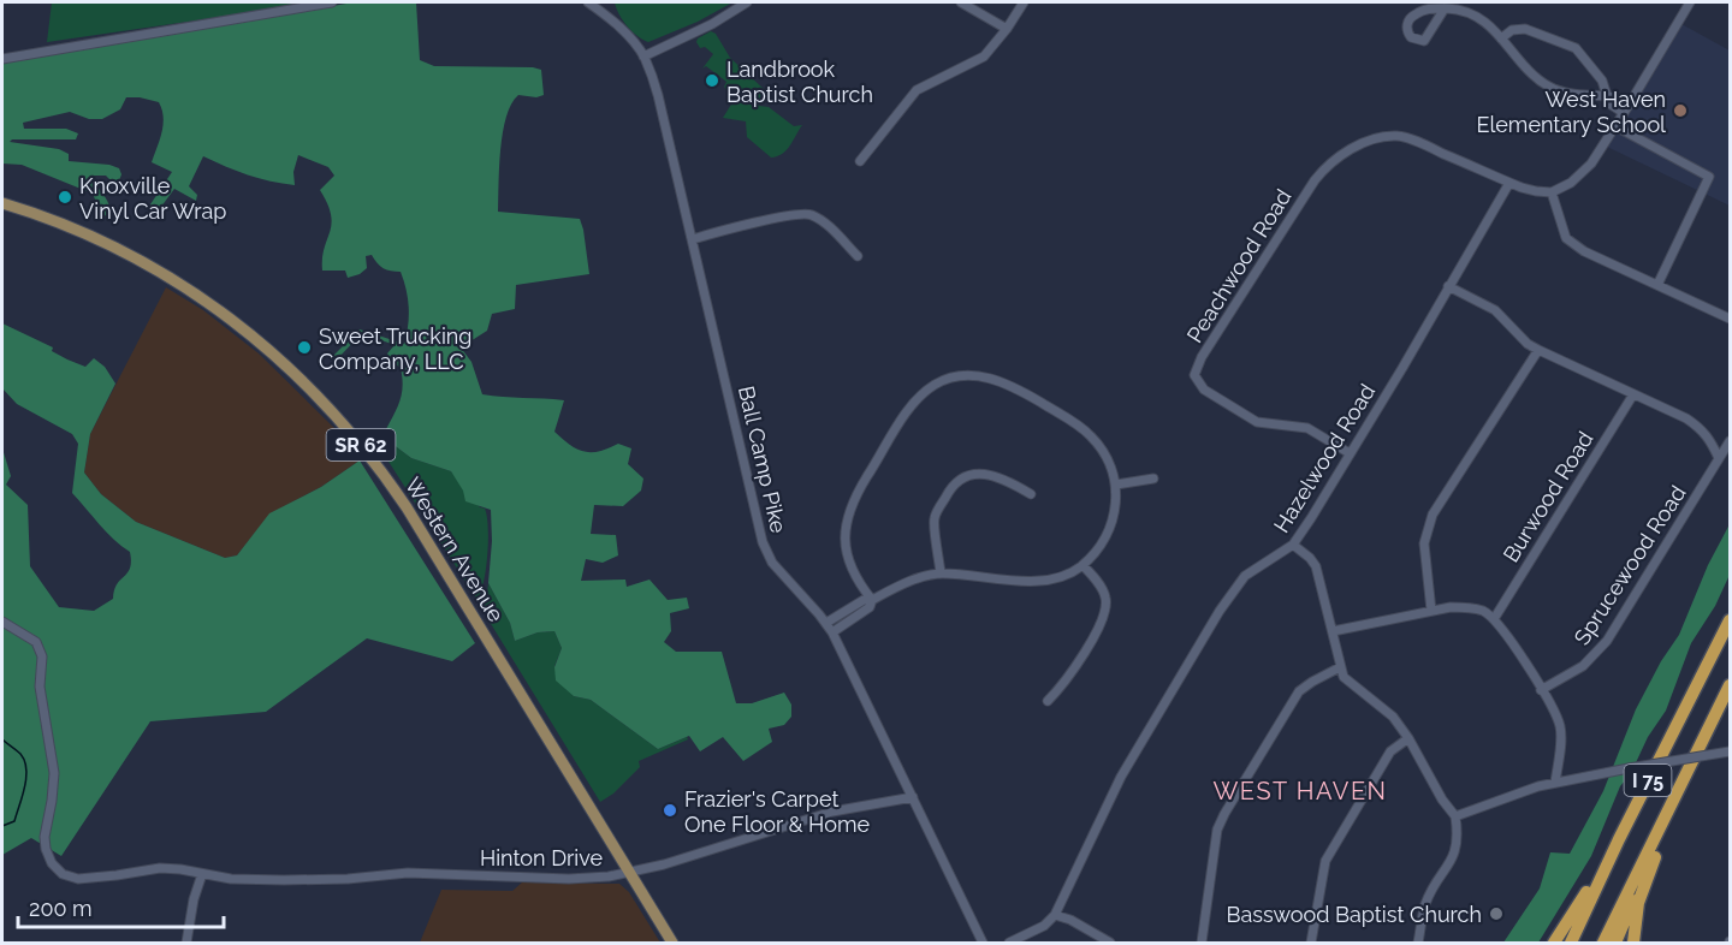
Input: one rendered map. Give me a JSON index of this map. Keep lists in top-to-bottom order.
{
  "streets": {
    "highway": ["I 75"],
    "main road": ["SR 62", "Western Avenue"],
    "street": [
      "Peachwood Road",
      "Hazelwood Road",
      "Ball Camp Pike",
      "Burwood Road",
      "Sprucewood Road",
      "Hinton Drive"
    ]
  },
  "crossings": [
    ["Peachwood Road", "Hazelwood Road"],
    ["Ball Camp Pike", "Hinton Drive"],
    ["Western Avenue", "Hinton Drive"]
  ],
  "districts": ["WEST HAVEN"],
  "places": [
    "Landbrook Baptist Church",
    "West Haven Elementary School",
    "Knoxville Vinyl Car Wrap",
    "Sweet Trucking Company, LLC",
    "Frazier's Carpet One Floor & Home",
    "Basswood Baptist Church"
  ],
  "scale_bar": "200 m"
}
